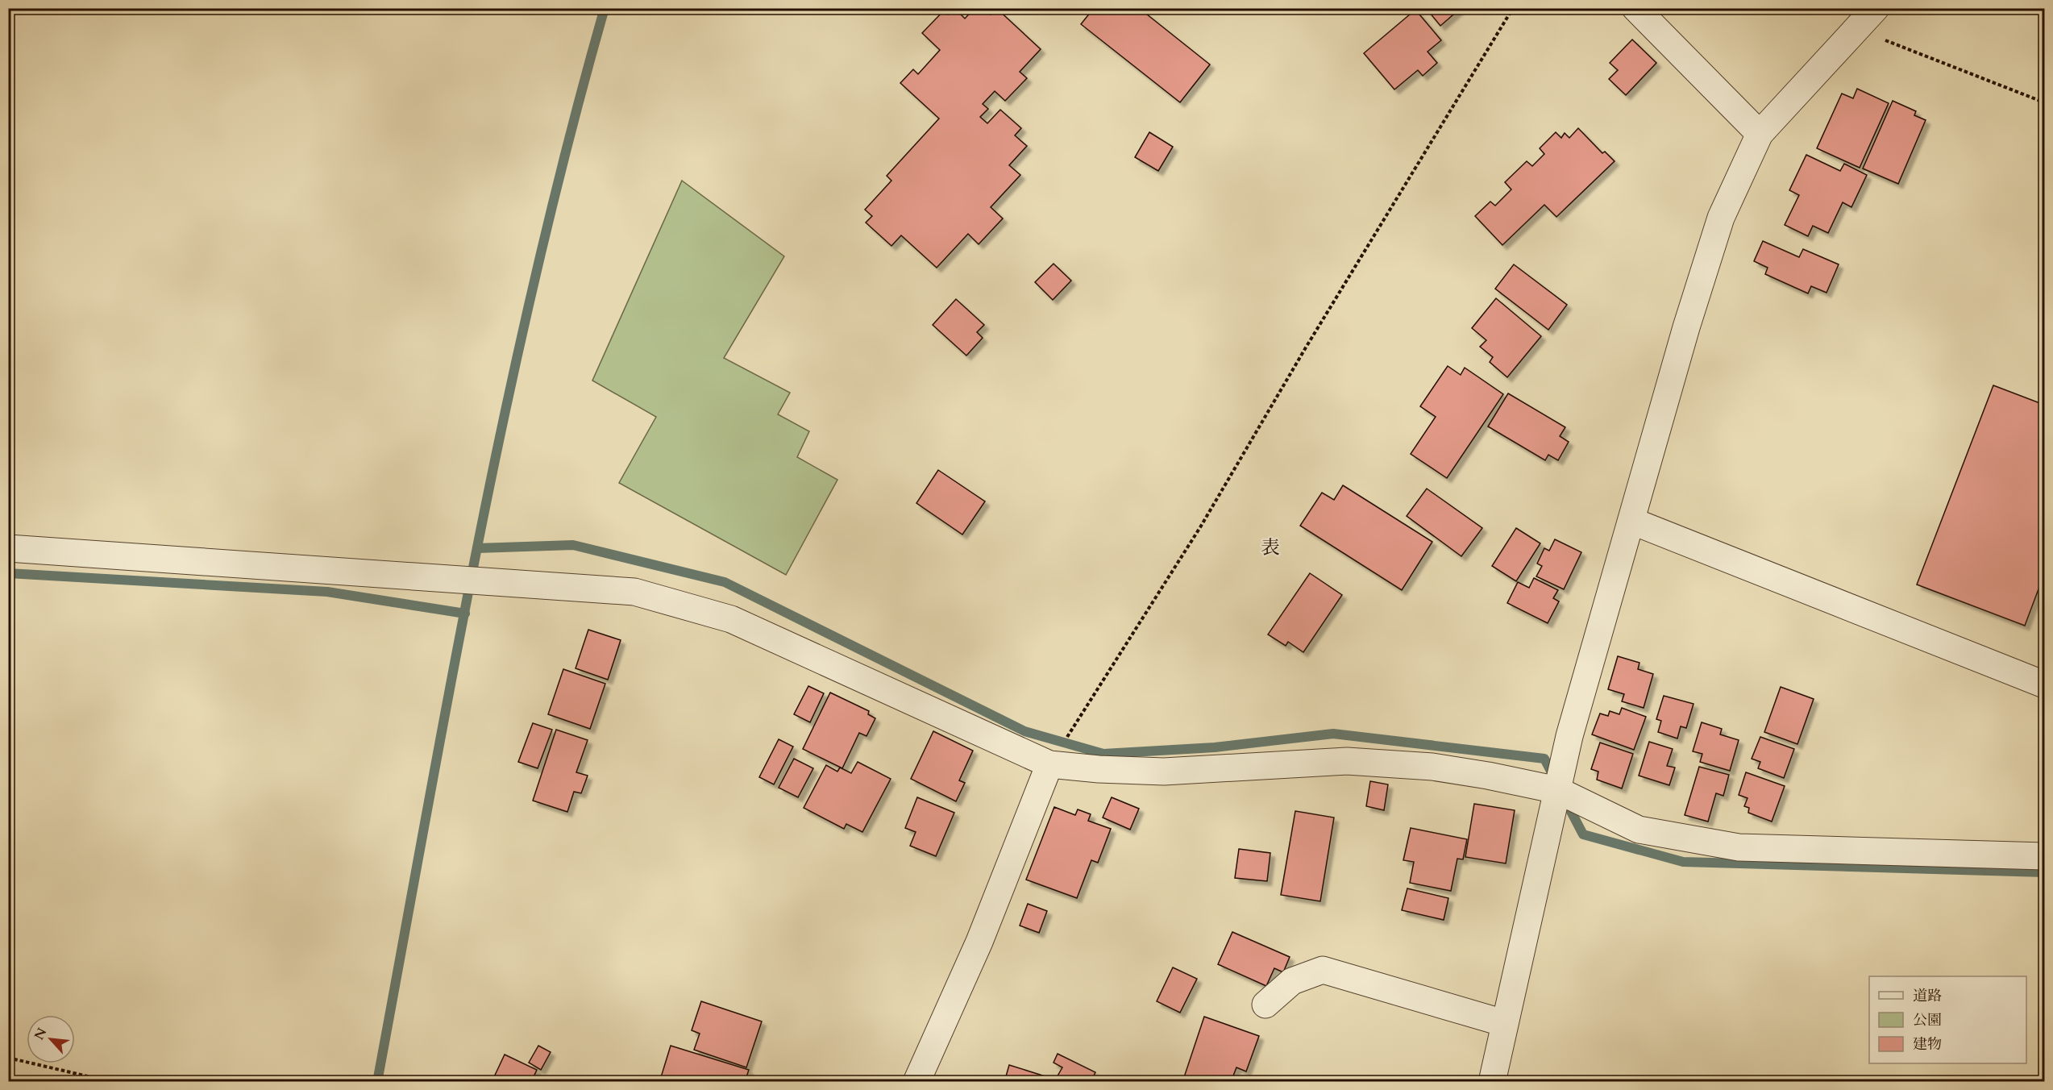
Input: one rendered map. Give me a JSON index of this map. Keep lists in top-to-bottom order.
{
  "districts": ["表"],
  "legend": ["道路", "公園", "建物"],
  "north": "top left"
}
